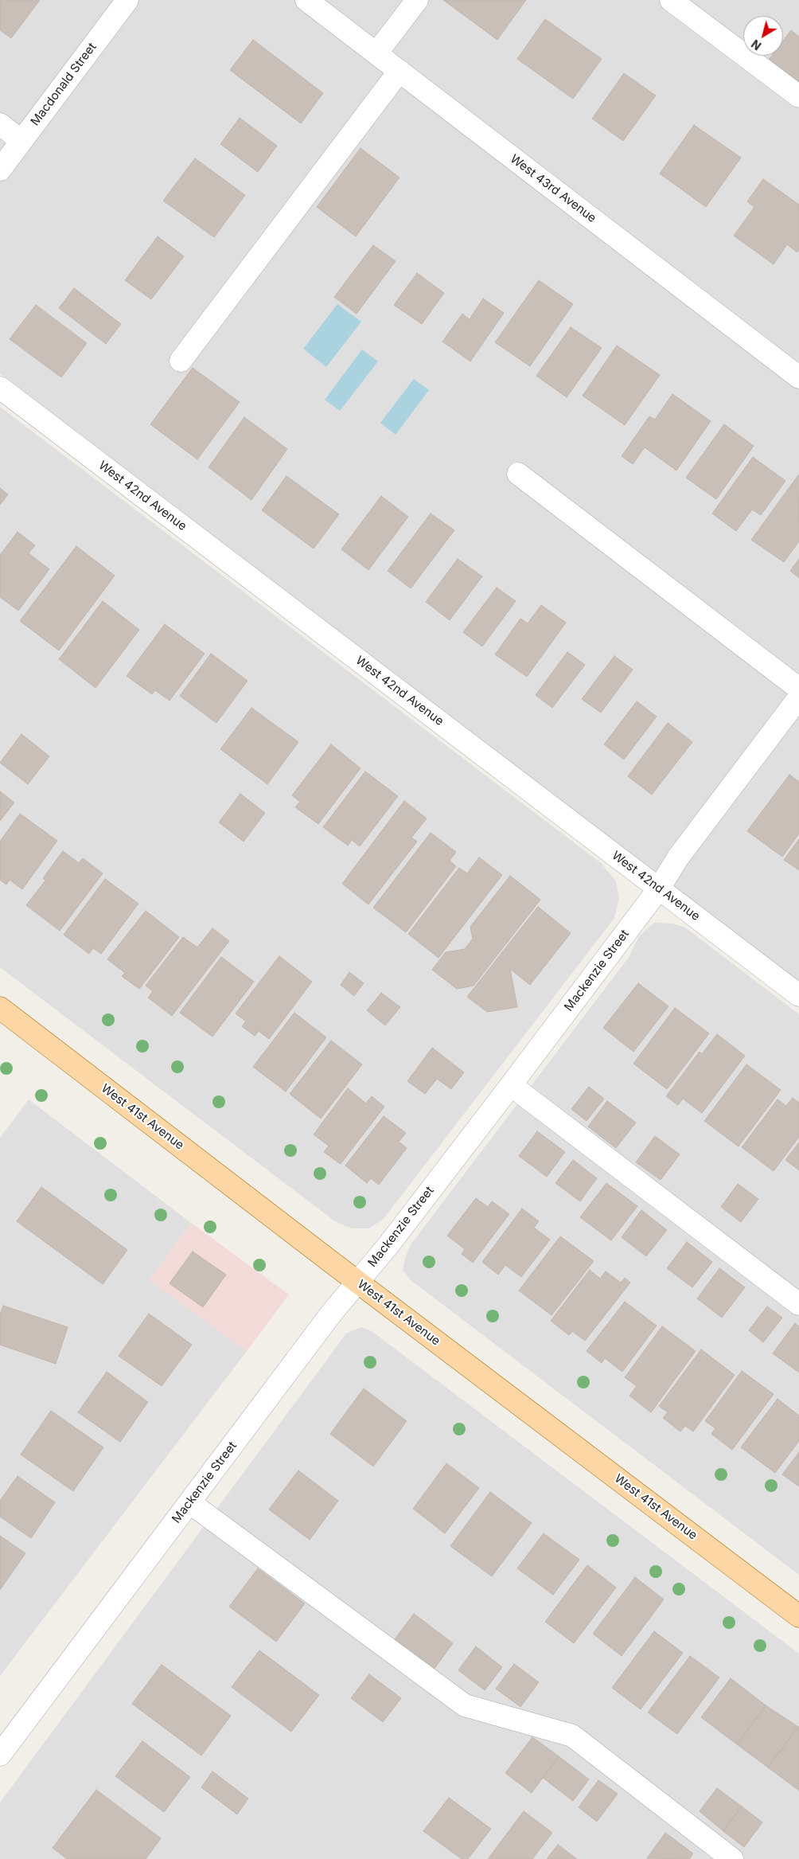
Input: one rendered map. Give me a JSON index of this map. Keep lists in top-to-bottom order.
{
  "streets": {
    "main road": ["West 41st Avenue"],
    "street": [
      "Macdonald Street",
      "West 43rd Avenue",
      "West 42nd Avenue",
      "Mackenzie Street"
    ]
  },
  "crossings": [
    ["West 42nd Avenue", "Mackenzie Street"],
    ["Mackenzie Street", "West 41st Avenue"]
  ],
  "north": "bottom left"
}
